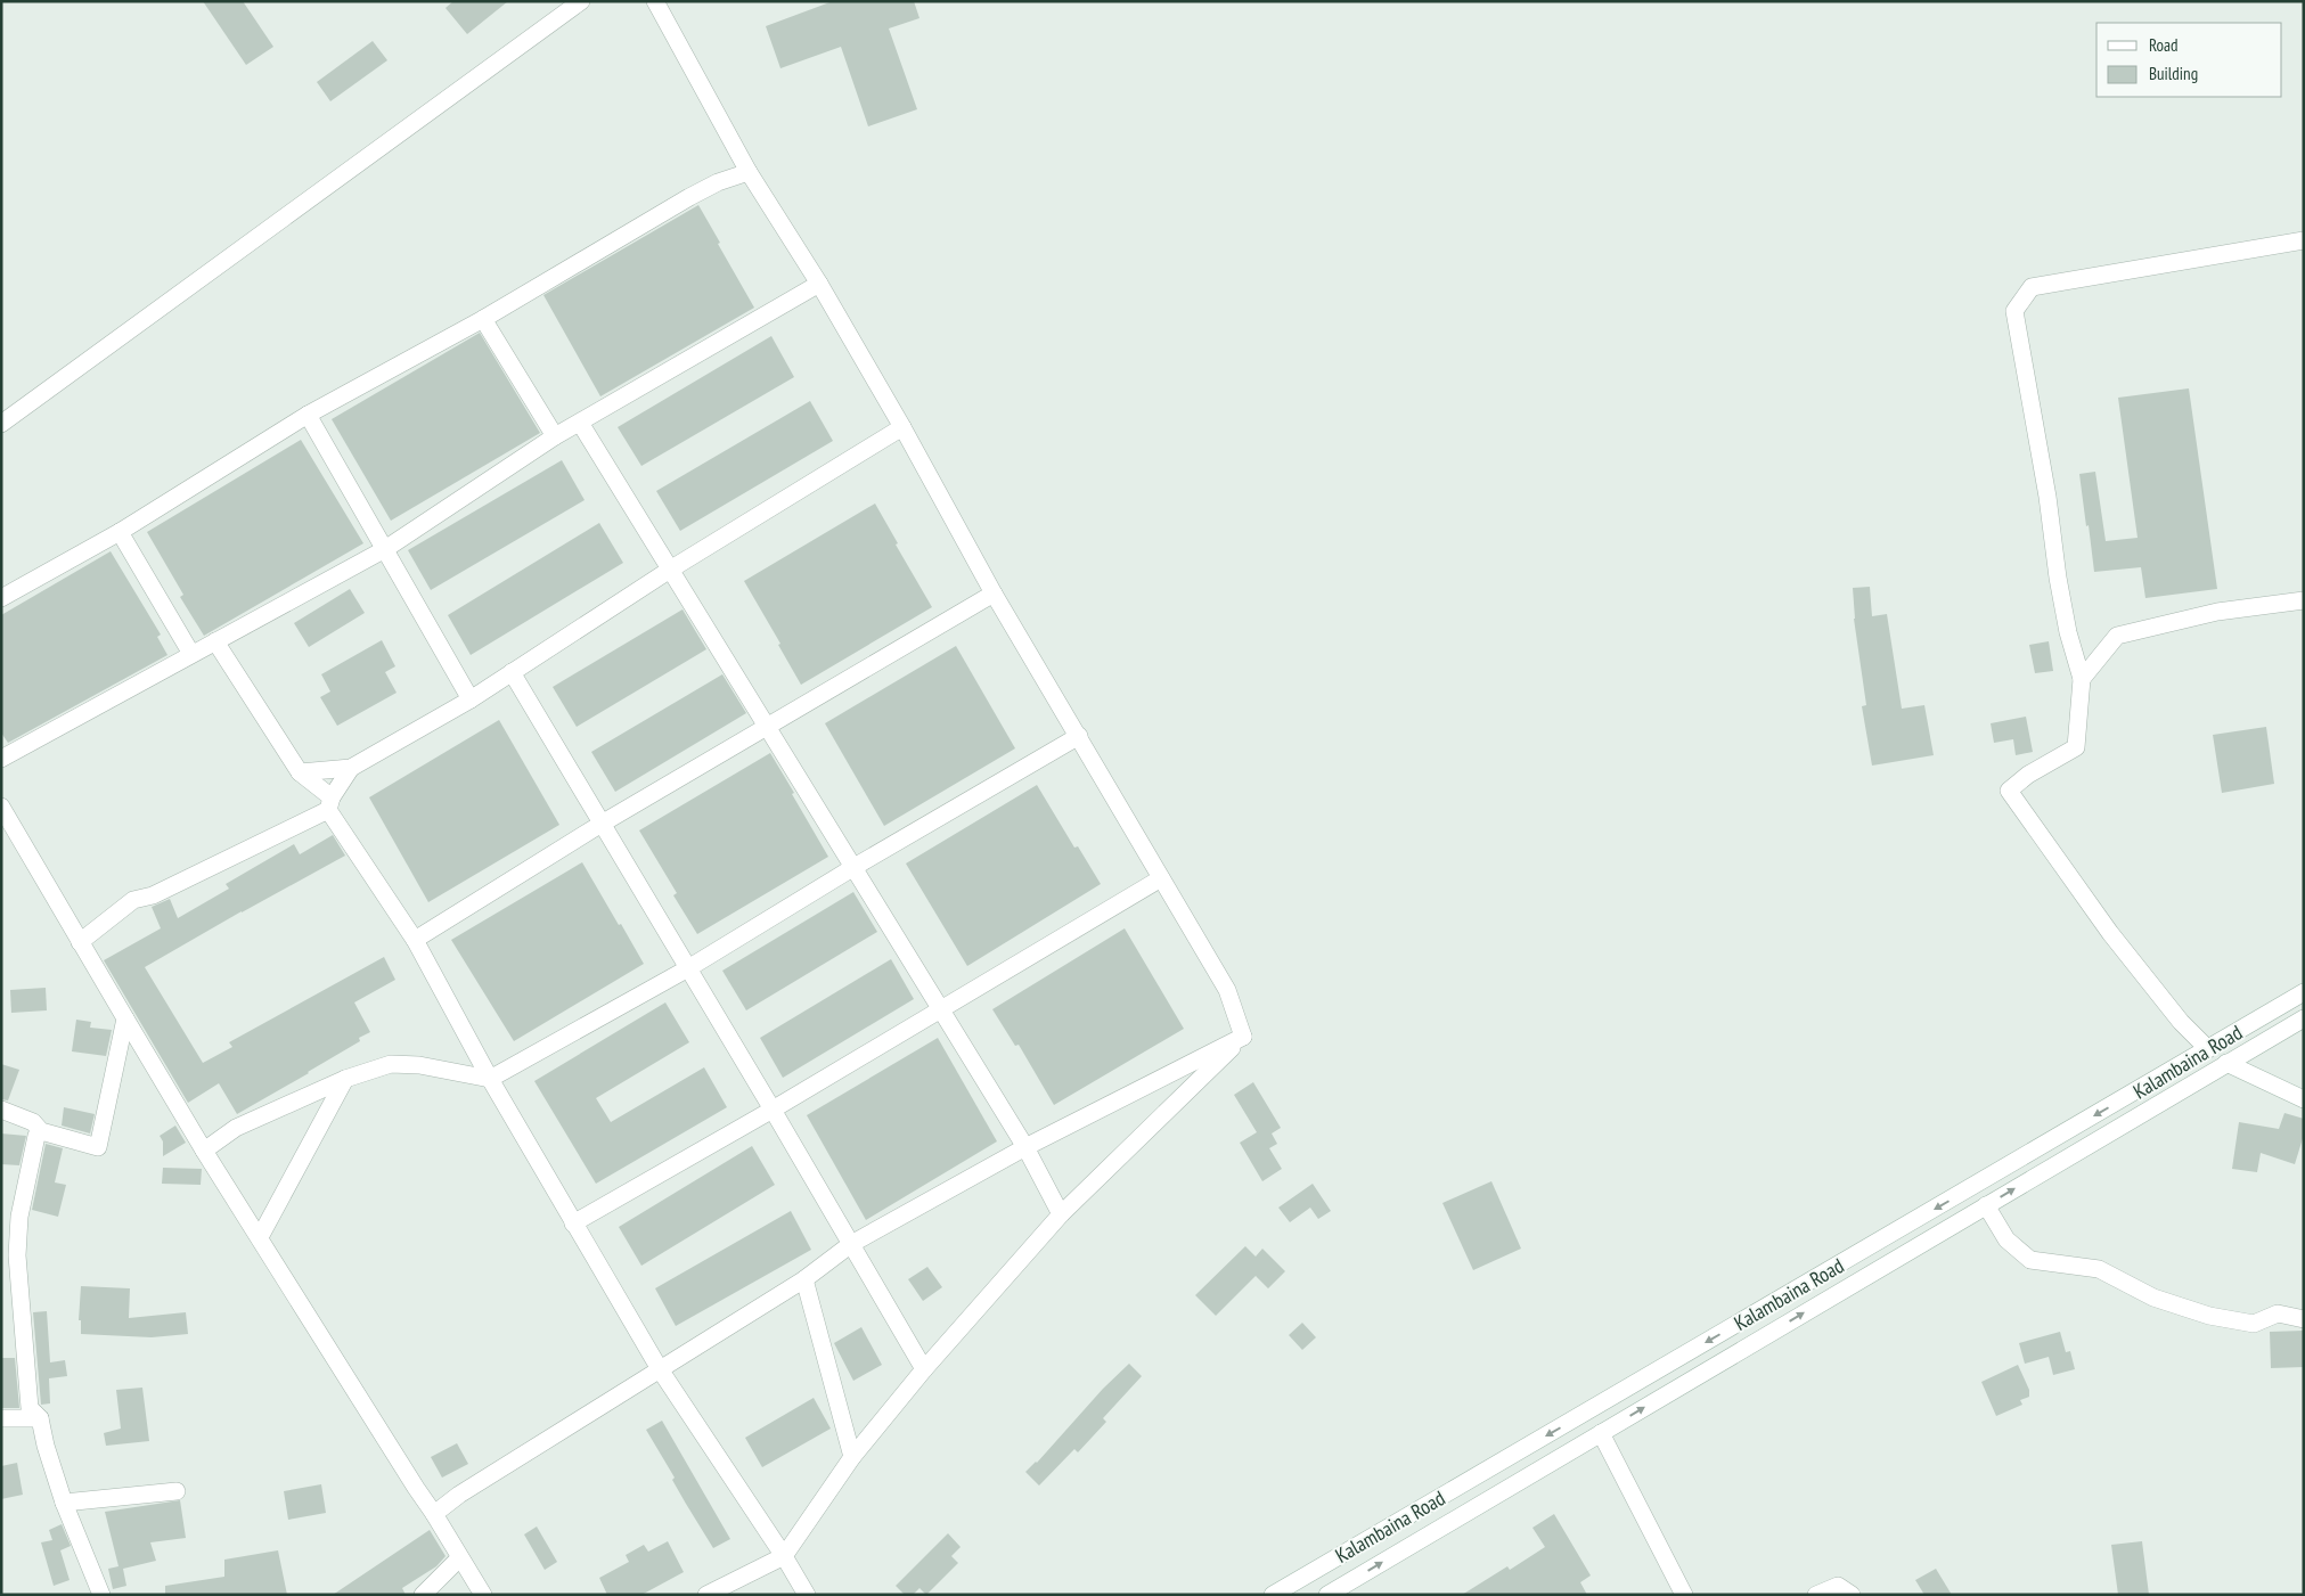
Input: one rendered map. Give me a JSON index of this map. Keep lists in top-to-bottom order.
{
  "streets": {
    "street": ["Kalambaina Road"]
  },
  "legend": ["Road", "Building"]
}
